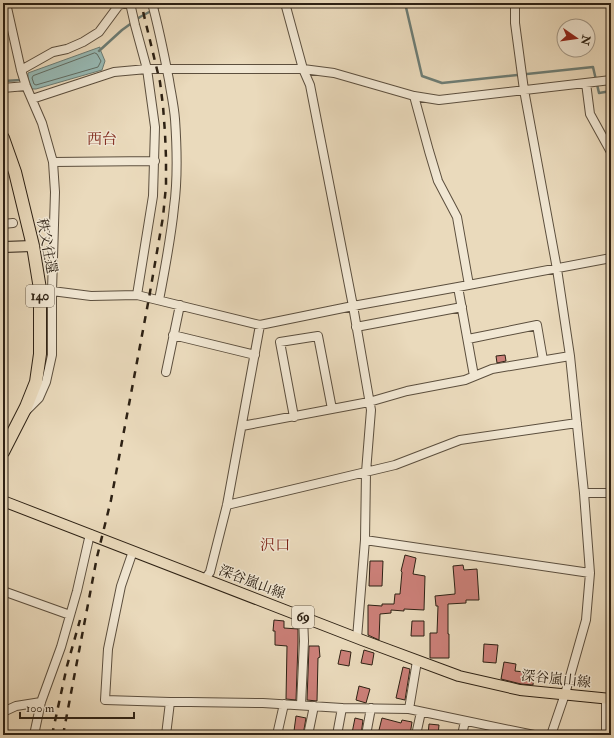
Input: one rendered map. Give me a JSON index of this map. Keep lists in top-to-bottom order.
{
  "streets": {
    "highway": ["秩父往還", "140"],
    "main road": ["深谷嵐山線", "69"]
  },
  "districts": ["西台", "沢口"],
  "scale_bar": "100 m",
  "north": "right"
}
